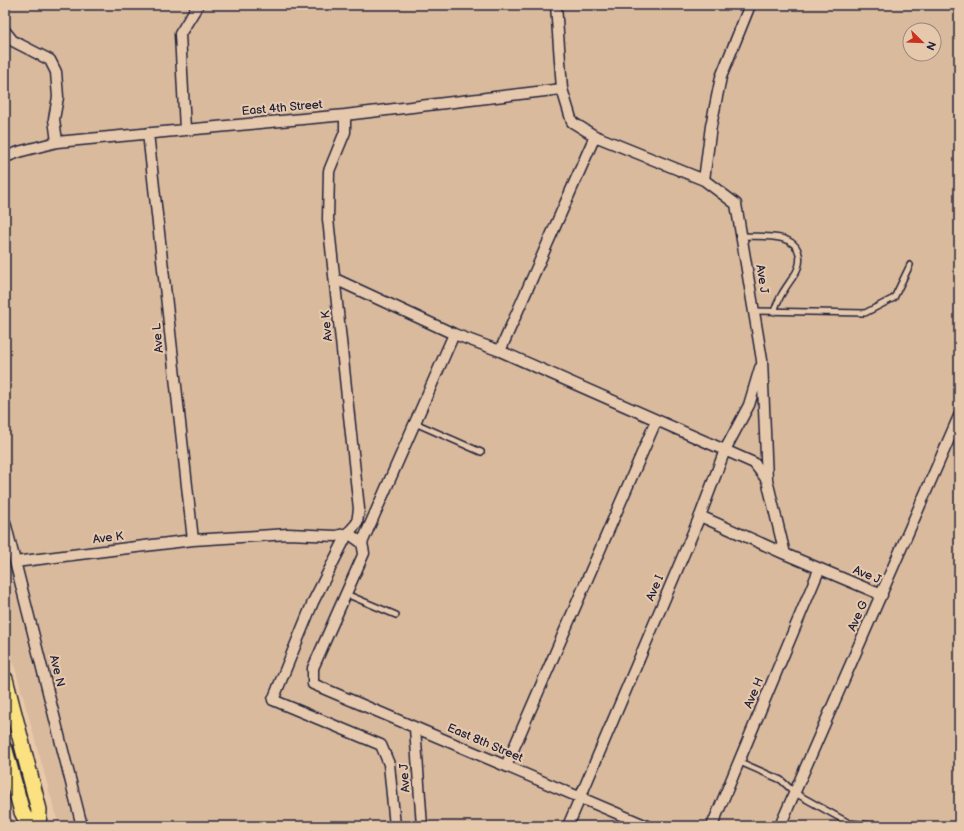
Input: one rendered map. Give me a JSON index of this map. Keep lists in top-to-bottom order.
{
  "streets": {
    "street": [
      "East 4th Street",
      "Ave J",
      "Ave K",
      "Ave L",
      "Ave I",
      "Ave G",
      "Ave N",
      "Ave H",
      "East 8th Street"
    ]
  },
  "crossings": [
    ["East 4th Street", "Ave J"],
    ["East 4th Street", "Ave K"],
    ["East 4th Street", "Ave L"],
    ["Ave J", "Ave I"],
    ["Ave J", "Ave G"],
    ["Ave J", "Ave H"],
    ["Ave J", "East 8th Street"],
    ["Ave K", "Ave L"],
    ["Ave K", "Ave N"],
    ["Ave I", "East 8th Street"]
  ],
  "north": "bottom right"
}
